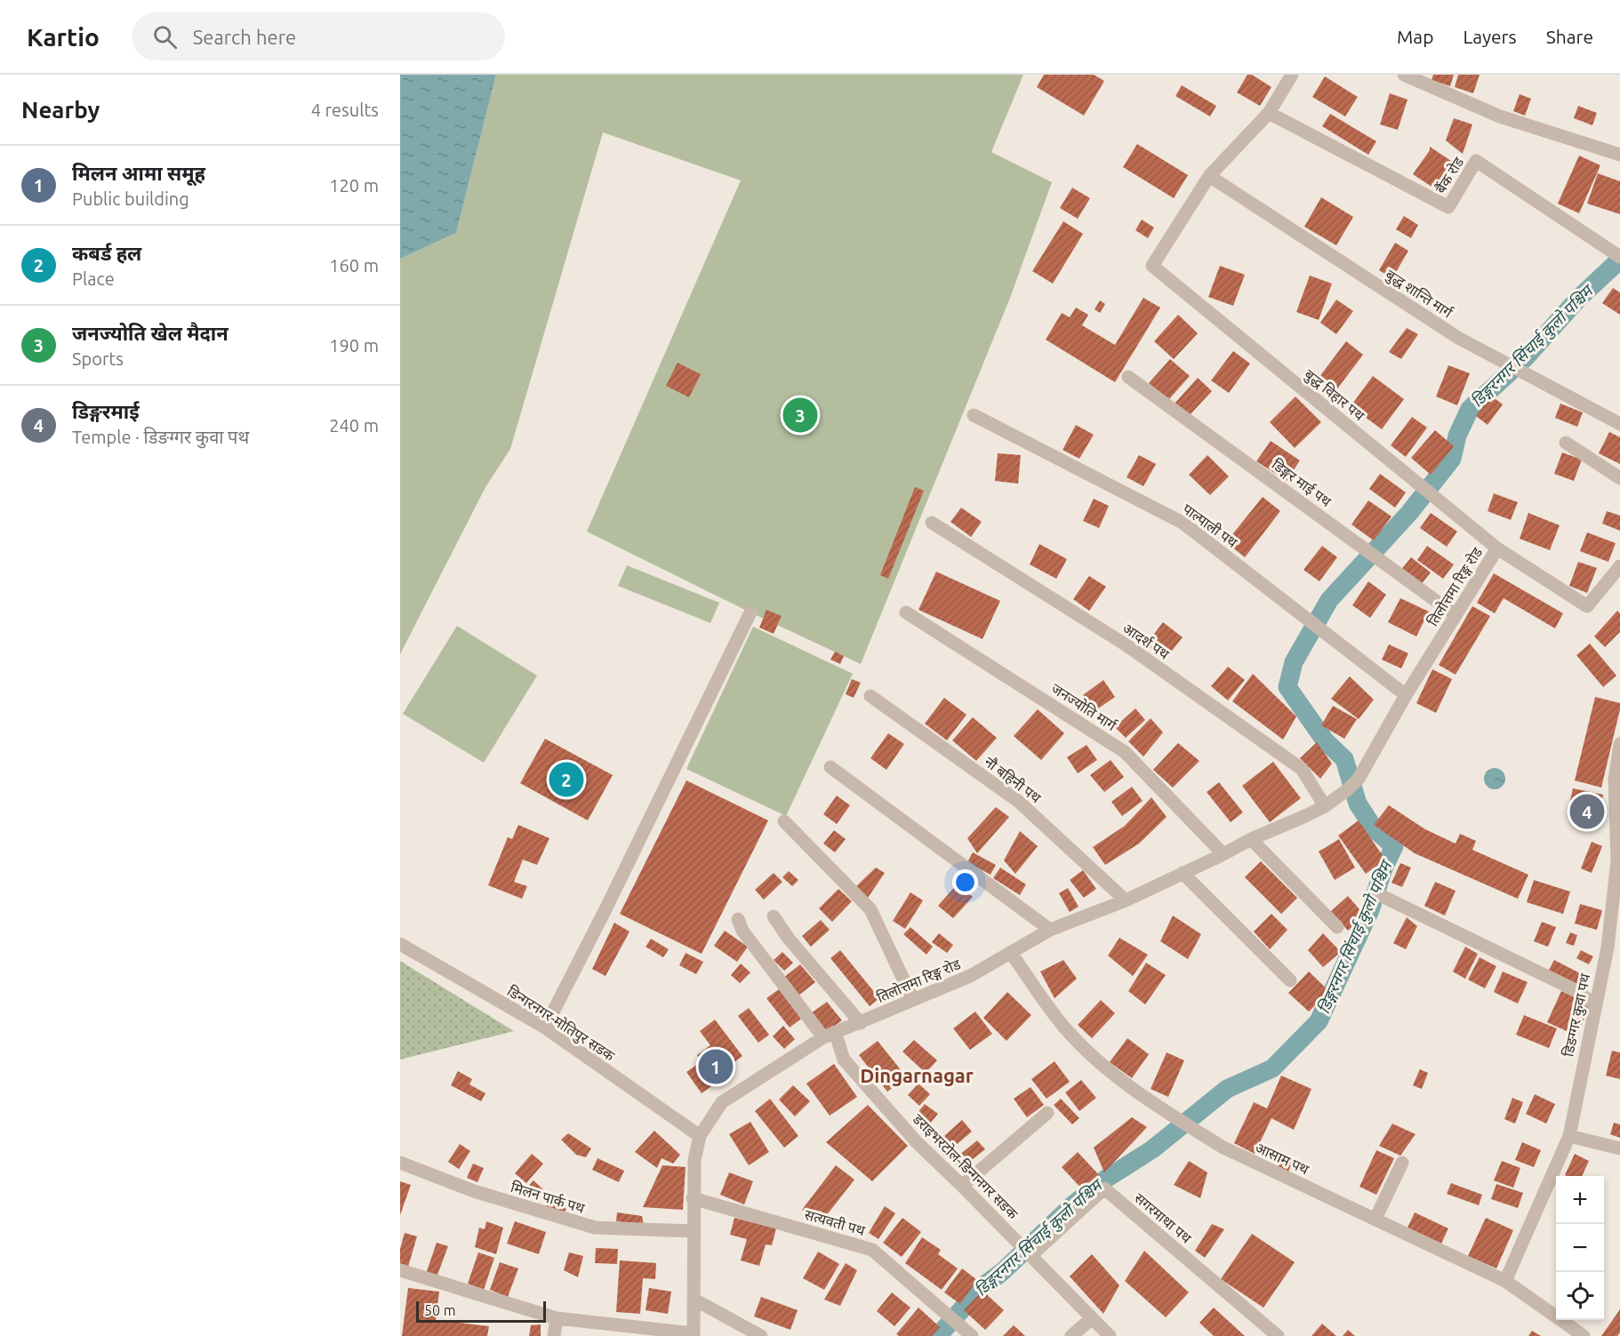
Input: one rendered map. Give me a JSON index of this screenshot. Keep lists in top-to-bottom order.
{
  "streets": {
    "street": [
      "बैंक रोड",
      "बुद्ध शान्ति मार्ग",
      "बुद्ध विहार पथ",
      "डिङ्गर माई पथ",
      "पाल्पाली पथ",
      "तिलोत्तमा रिङ्ग रोड",
      "आदर्श पथ",
      "जनज्योति मार्ग",
      "नौ बहिनी पथ",
      "डिङग्गर कुवा पथ",
      "डिन्गरनगर-मोतिपुर सडक",
      "आसाम पथ",
      "डराइभरटोल-डिन्गनगर सडक",
      "मिलन पार्क पथ",
      "सगरमाथा पथ",
      "सत्यवती पथ"
    ]
  },
  "crossings": [
    ["बुद्ध शान्ति मार्ग", "बुद्ध विहार पथ"],
    ["बुद्ध विहार पथ", "तिलोत्तमा रिङ्ग रोड"],
    ["डिङ्गर माई पथ", "तिलोत्तमा रिङ्ग रोड"],
    ["पाल्पाली पथ", "तिलोत्तमा रिङ्ग रोड"],
    ["तिलोत्तमा रिङ्ग रोड", "आदर्श पथ"],
    ["तिलोत्तमा रिङ्ग रोड", "जनज्योति मार्ग"],
    ["तिलोत्तमा रिङ्ग रोड", "नौ बहिनी पथ"],
    ["तिलोत्तमा रिङ्ग रोड", "डिन्गरनगर-मोतिपुर सडक"],
    ["तिलोत्तमा रिङ्ग रोड", "आसाम पथ"],
    ["तिलोत्तमा रिङ्ग रोड", "डराइभरटोल-डिन्गनगर सडक"],
    ["तिलोत्तमा रिङ्ग रोड", "मिलन पार्क पथ"],
    ["तिलोत्तमा रिङ्ग रोड", "सत्यवती पथ"],
    ["डिङग्गर कुवा पथ", "आसाम पथ"],
    ["डराइभरटोल-डिन्गनगर सडक", "सगरमाथा पथ"]
  ],
  "districts": ["Dingarnagar"],
  "water": ["डिङ्गरनगर सिंचाई कुलो पश्चिम"],
  "scale_bar": "50 m",
  "page": {
    "header": "Kartio",
    "search": "Search here",
    "nav": ["Map", "Layers", "Share"],
    "heading": ["Nearby", "4 results"],
    "list": [
      {
        "mark": "1",
        "name": "मिलन आमा समूह",
        "note": "Public building",
        "value": "120 m"
      },
      {
        "mark": "2",
        "name": "कबर्ड हल",
        "note": "Place",
        "value": "160 m"
      },
      {
        "mark": "3",
        "name": "जनज्योति खेल मैदान",
        "note": "Sports",
        "value": "190 m"
      },
      {
        "mark": "4",
        "name": "डिङ्गरमाई",
        "note": "Temple · डिङग्गर कुवा पथ",
        "value": "240 m"
      }
    ],
    "pins": [
      "3",
      "2",
      "4",
      "1"
    ],
    "map_buttons": ["+", "−"],
    "scale": "50 m"
  }
}
